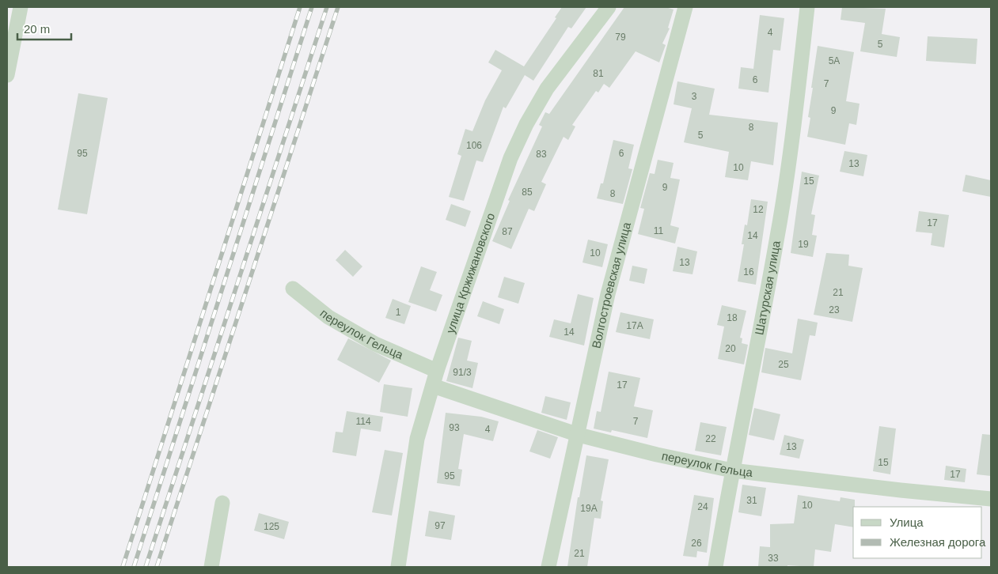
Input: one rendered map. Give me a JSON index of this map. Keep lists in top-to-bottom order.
{
  "streets": {
    "street": [
      "улица Кржижановского",
      "Волгостроевская улица",
      "Шатурская улица",
      "переулок Гельца"
    ]
  },
  "crossings": [
    ["улица Кржижановского", "переулок Гельца"],
    ["Волгостроевская улица", "переулок Гельца"],
    ["Шатурская улица", "переулок Гельца"]
  ],
  "house_numbers": [
    "4",
    "79",
    "5",
    "5А",
    "81",
    "6",
    "7",
    "3",
    "9",
    "8",
    "5",
    "106",
    "95",
    "6",
    "83",
    "13",
    "10",
    "15",
    "9",
    "85",
    "8",
    "12",
    "17",
    "11",
    "87",
    "14",
    "19",
    "10",
    "13",
    "16",
    "21",
    "23",
    "1",
    "18",
    "17А",
    "14",
    "20",
    "25",
    "91/3",
    "17",
    "114",
    "7",
    "93",
    "4",
    "22",
    "13",
    "15",
    "17",
    "95",
    "31",
    "10",
    "24",
    "19А",
    "97",
    "125",
    "26",
    "21",
    "33"
  ],
  "legend": ["Улица", "Железная дорога"],
  "scale_bar": "20 m"
}
